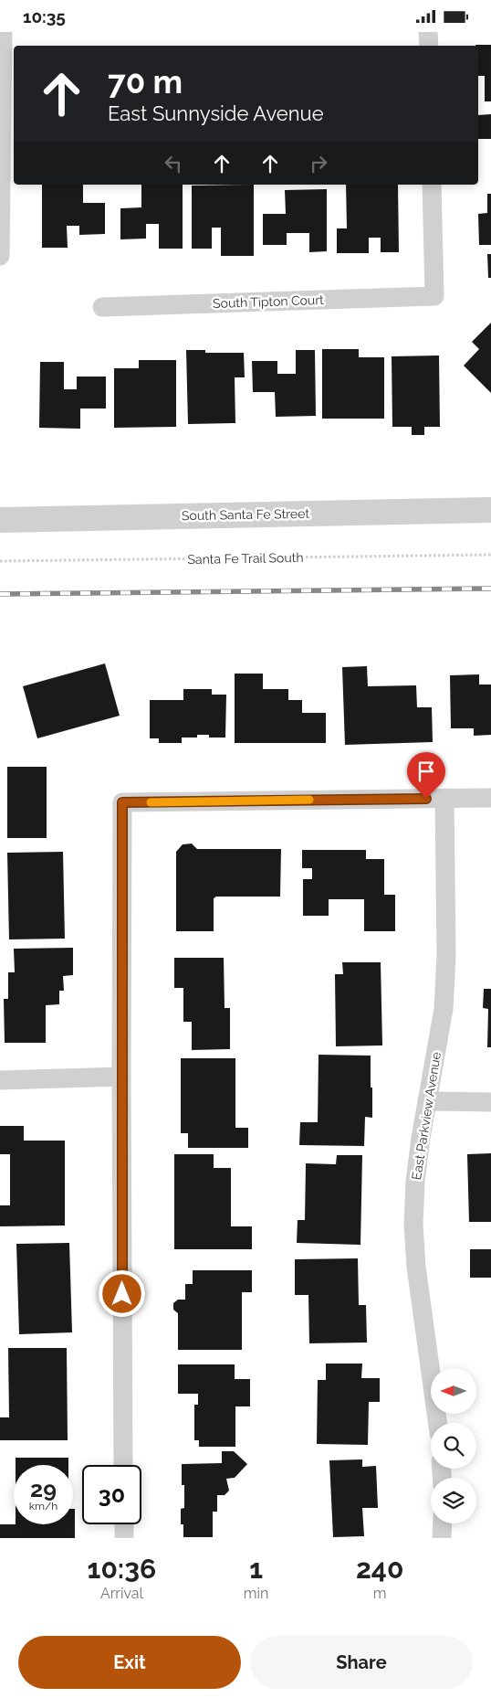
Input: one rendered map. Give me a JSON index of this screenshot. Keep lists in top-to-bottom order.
{
  "streets": {
    "street": ["South Tipton Court", "South Santa Fe Street", "East Parkview Avenue"],
    "path": ["Santa Fe Trail South"]
  },
  "north": "left",
  "page": {
    "status": "10:35",
    "turn": ["70 m", "East Sunnyside Avenue"],
    "speed": "29 km/h",
    "limit": "30",
    "eta": [
      "10:36",
      "Arrival",
      "1",
      "min",
      "240",
      "m"
    ],
    "buttons": ["Exit", "Share"]
  }
}
